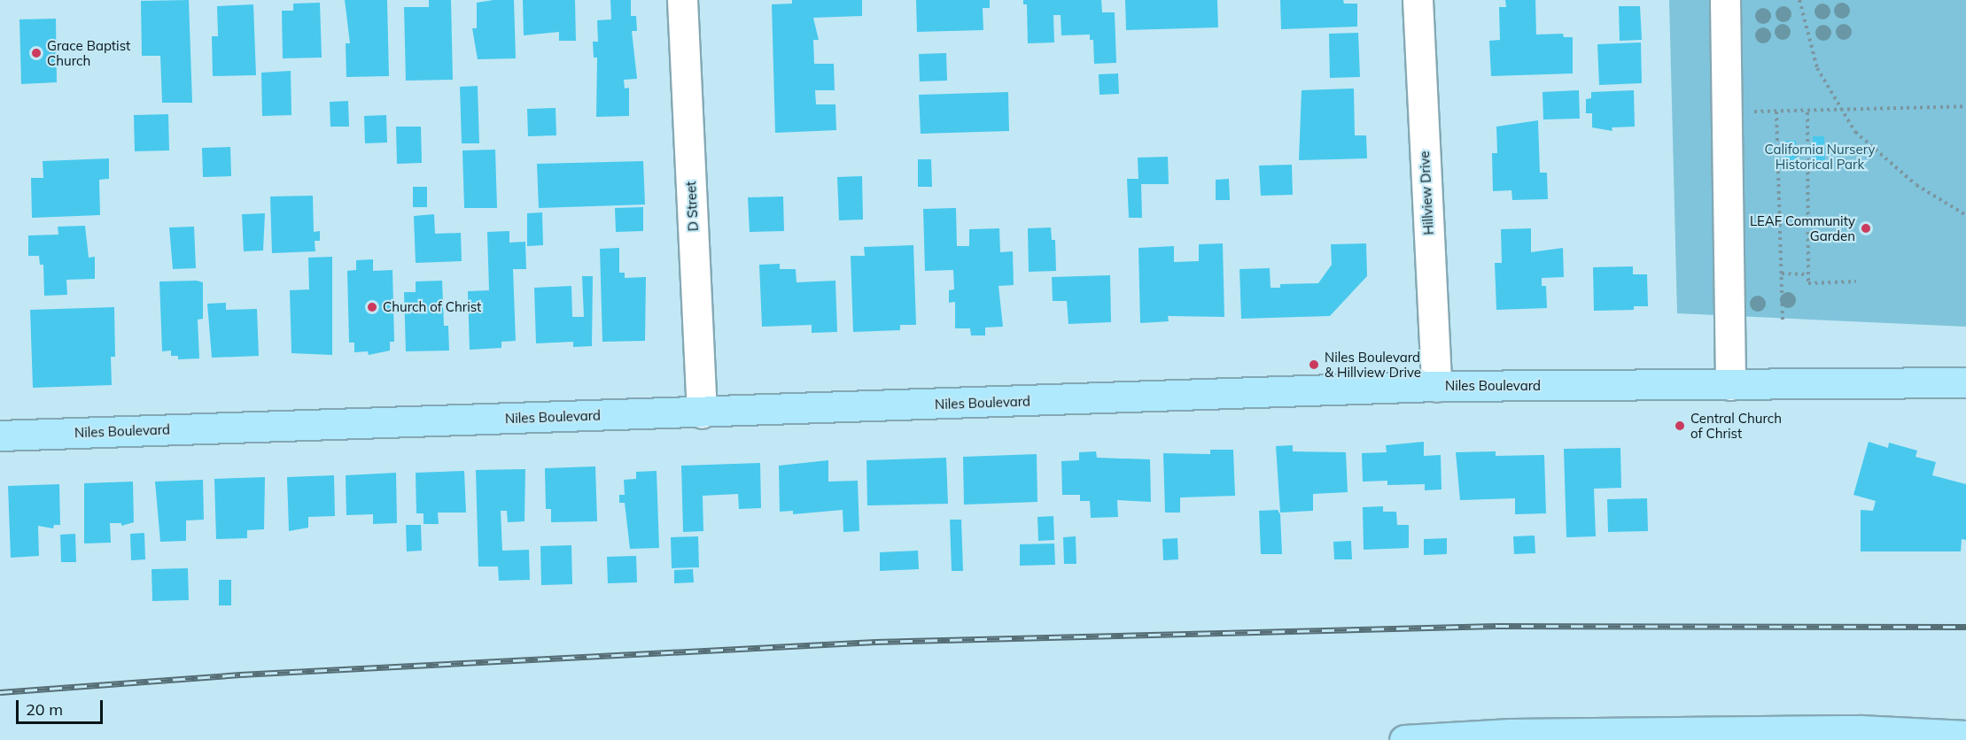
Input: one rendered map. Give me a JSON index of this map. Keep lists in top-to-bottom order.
{
  "streets": {
    "main road": ["Niles Boulevard"],
    "street": ["Hillview Drive", "D Street"]
  },
  "crossings": [
    ["Hillview Drive", "Niles Boulevard"],
    ["D Street", "Niles Boulevard"]
  ],
  "parks": ["California Nursery Historical Park"],
  "places": [
    "Grace Baptist Church",
    "LEAF Community Garden",
    "Church of Christ",
    "Niles Boulevard & Hillview Drive",
    "Central Church of Christ"
  ],
  "scale_bar": "20 m"
}
